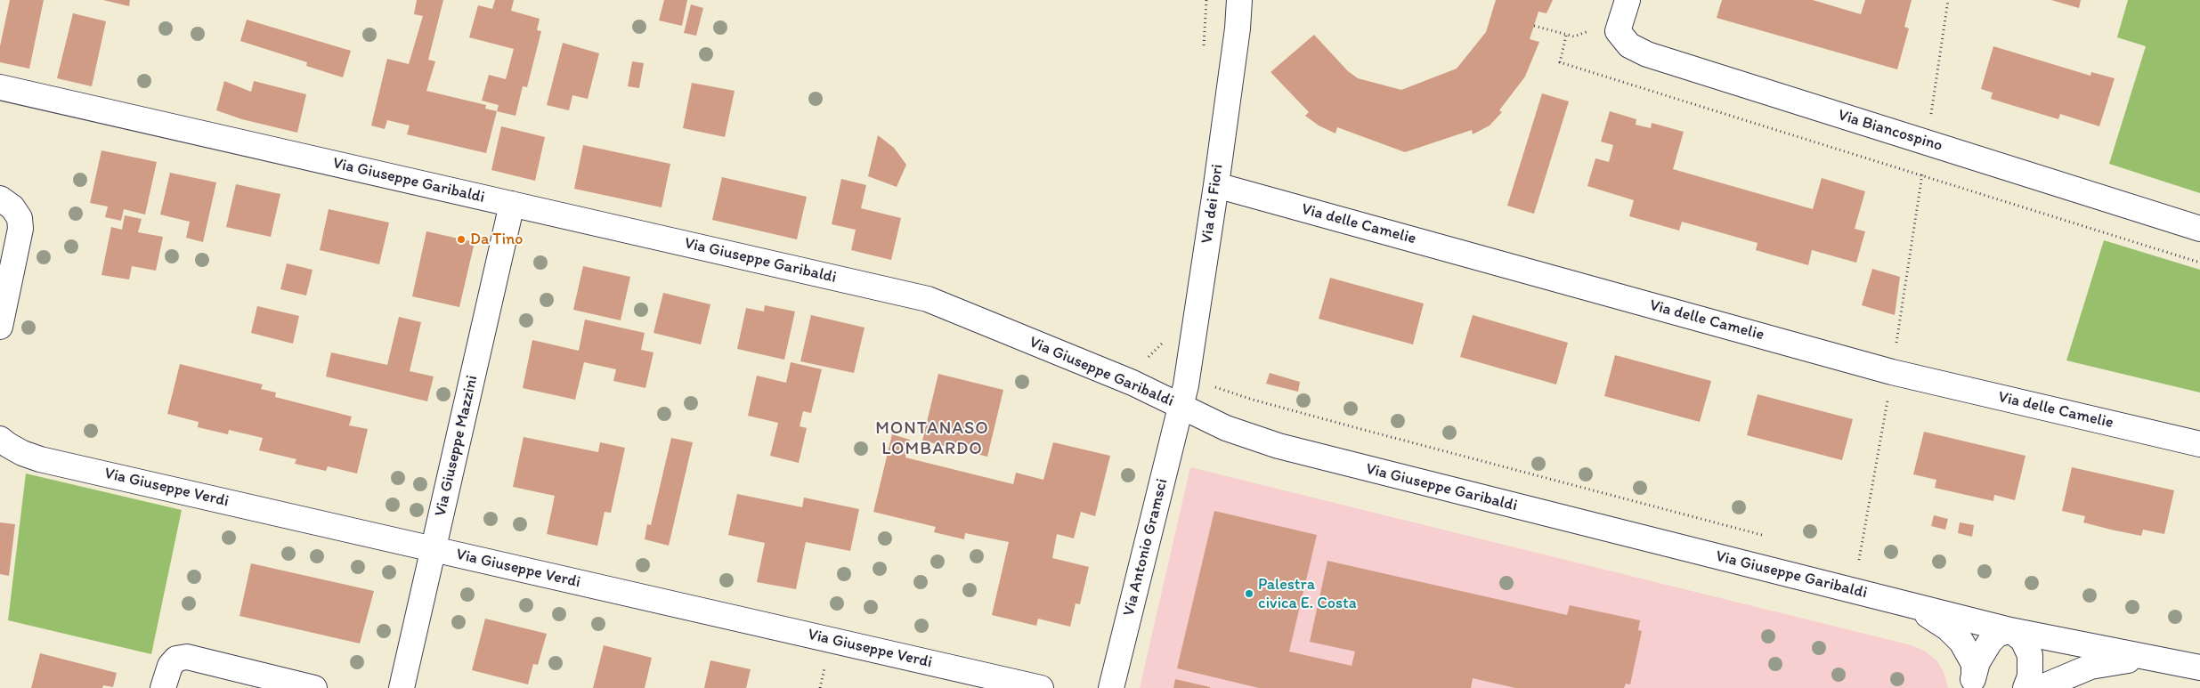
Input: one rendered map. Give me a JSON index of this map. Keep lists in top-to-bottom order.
{
  "streets": {
    "street": [
      "Via Biancospino",
      "Via Giuseppe Garibaldi",
      "Via dei Fiori",
      "Via delle Camelie",
      "Via Giuseppe Mazzini",
      "Via Giuseppe Verdi",
      "Via Antonio Gramsci"
    ]
  },
  "crossings": [
    ["Via Giuseppe Garibaldi", "Via dei Fiori"],
    ["Via Giuseppe Garibaldi", "Via Giuseppe Mazzini"],
    ["Via Giuseppe Garibaldi", "Via Antonio Gramsci"],
    ["Via dei Fiori", "Via delle Camelie"],
    ["Via dei Fiori", "Via Antonio Gramsci"],
    ["Via Giuseppe Mazzini", "Via Giuseppe Verdi"]
  ],
  "districts": ["MONTANASO LOMBARDO"],
  "places": ["Da Tino", "Palestra civica E. Costa"]
}
